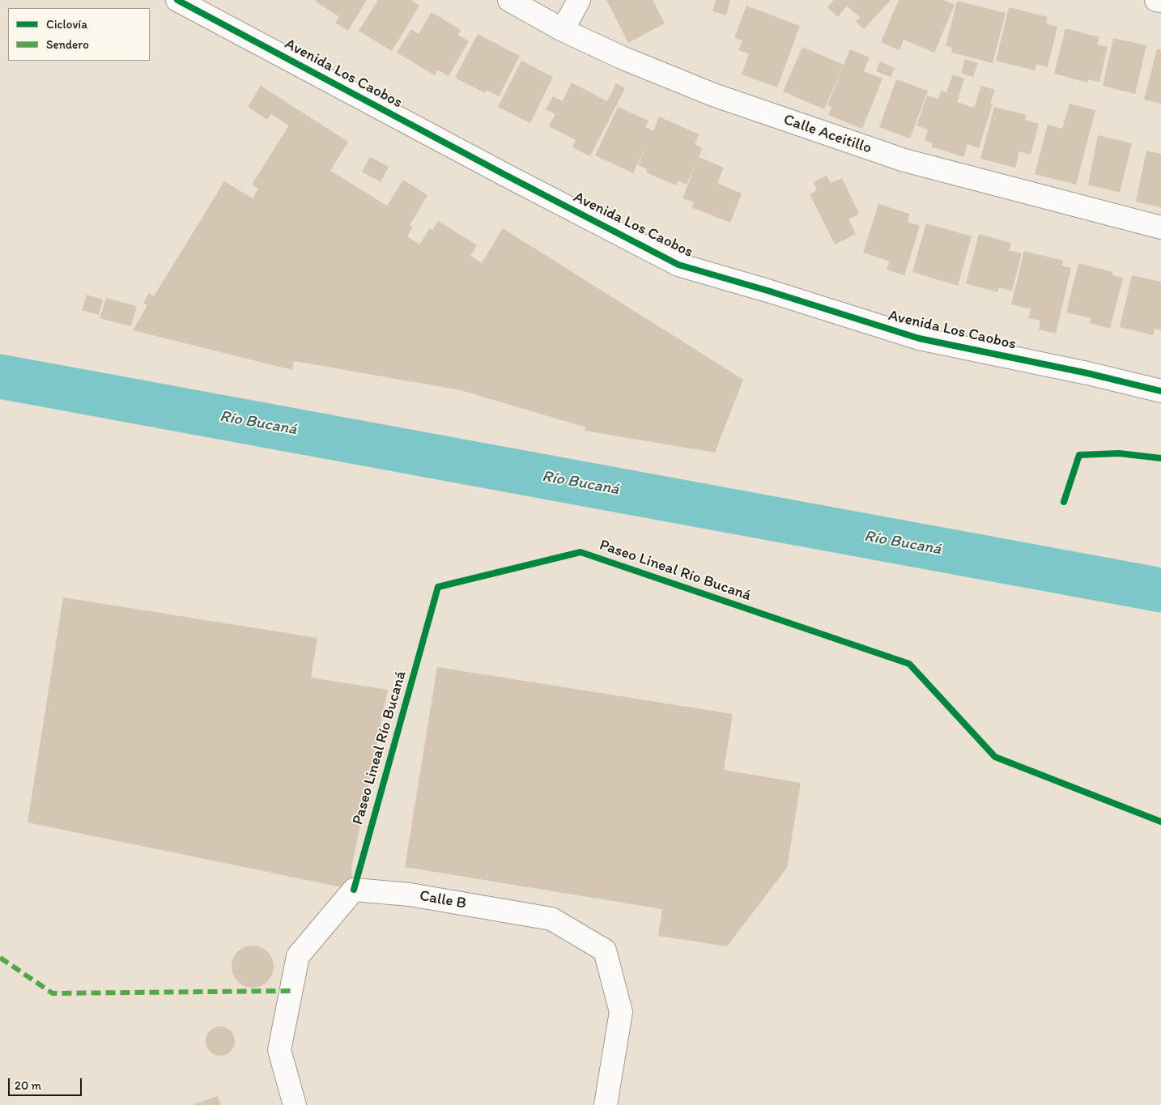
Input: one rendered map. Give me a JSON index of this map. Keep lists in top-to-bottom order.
{
  "streets": {
    "street": ["Avenida Los Caobos", "Calle Aceitillo", "Calle B"],
    "cycle path": ["Paseo Lineal Río Bucaná"]
  },
  "water": ["Río Bucaná"],
  "legend": ["Ciclovía", "Sendero"],
  "scale_bar": "20 m"
}
